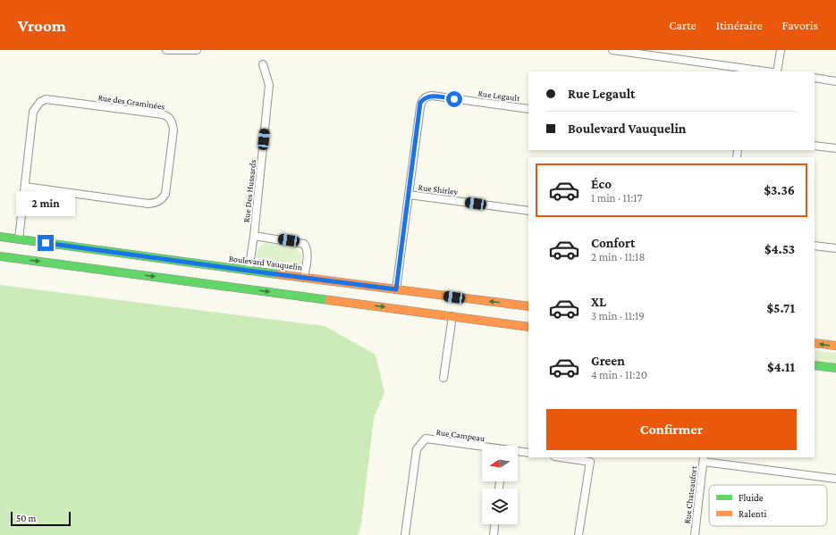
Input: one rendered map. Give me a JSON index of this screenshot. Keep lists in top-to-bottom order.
{
  "streets": {
    "street": [
      "Rue Legault",
      "Rue des Graminées",
      "Rue Shirley",
      "Rue Des Hussards",
      "Boulevard Vauquelin",
      "Rue Campeau",
      "Rue Chateaufort"
    ]
  },
  "crossings": [
    ["Rue Legault", "Rue Shirley"],
    ["Rue des Graminées", "Boulevard Vauquelin"],
    ["Rue Des Hussards", "Boulevard Vauquelin"]
  ],
  "legend": ["Fluide", "Ralenti"],
  "scale_bar": "50 m",
  "north": "left",
  "page": {
    "header": "Vroom",
    "nav": ["Carte", "Itinéraire", "Favoris"],
    "banner": ["Rue Legault", "Boulevard Vauquelin"],
    "list": [
      {
        "name": "Éco",
        "note": "1 min · 11:17",
        "value": "$3.36"
      },
      {
        "name": "Confort",
        "note": "2 min · 11:18",
        "value": "$4.53"
      },
      {
        "name": "XL",
        "note": "3 min · 11:19",
        "value": "$5.71"
      },
      {
        "name": "Green",
        "note": "4 min · 11:20",
        "value": "$4.11"
      }
    ],
    "bubble": "2 min",
    "buttons": "Confirmer",
    "scale": "50 m"
  }
}
